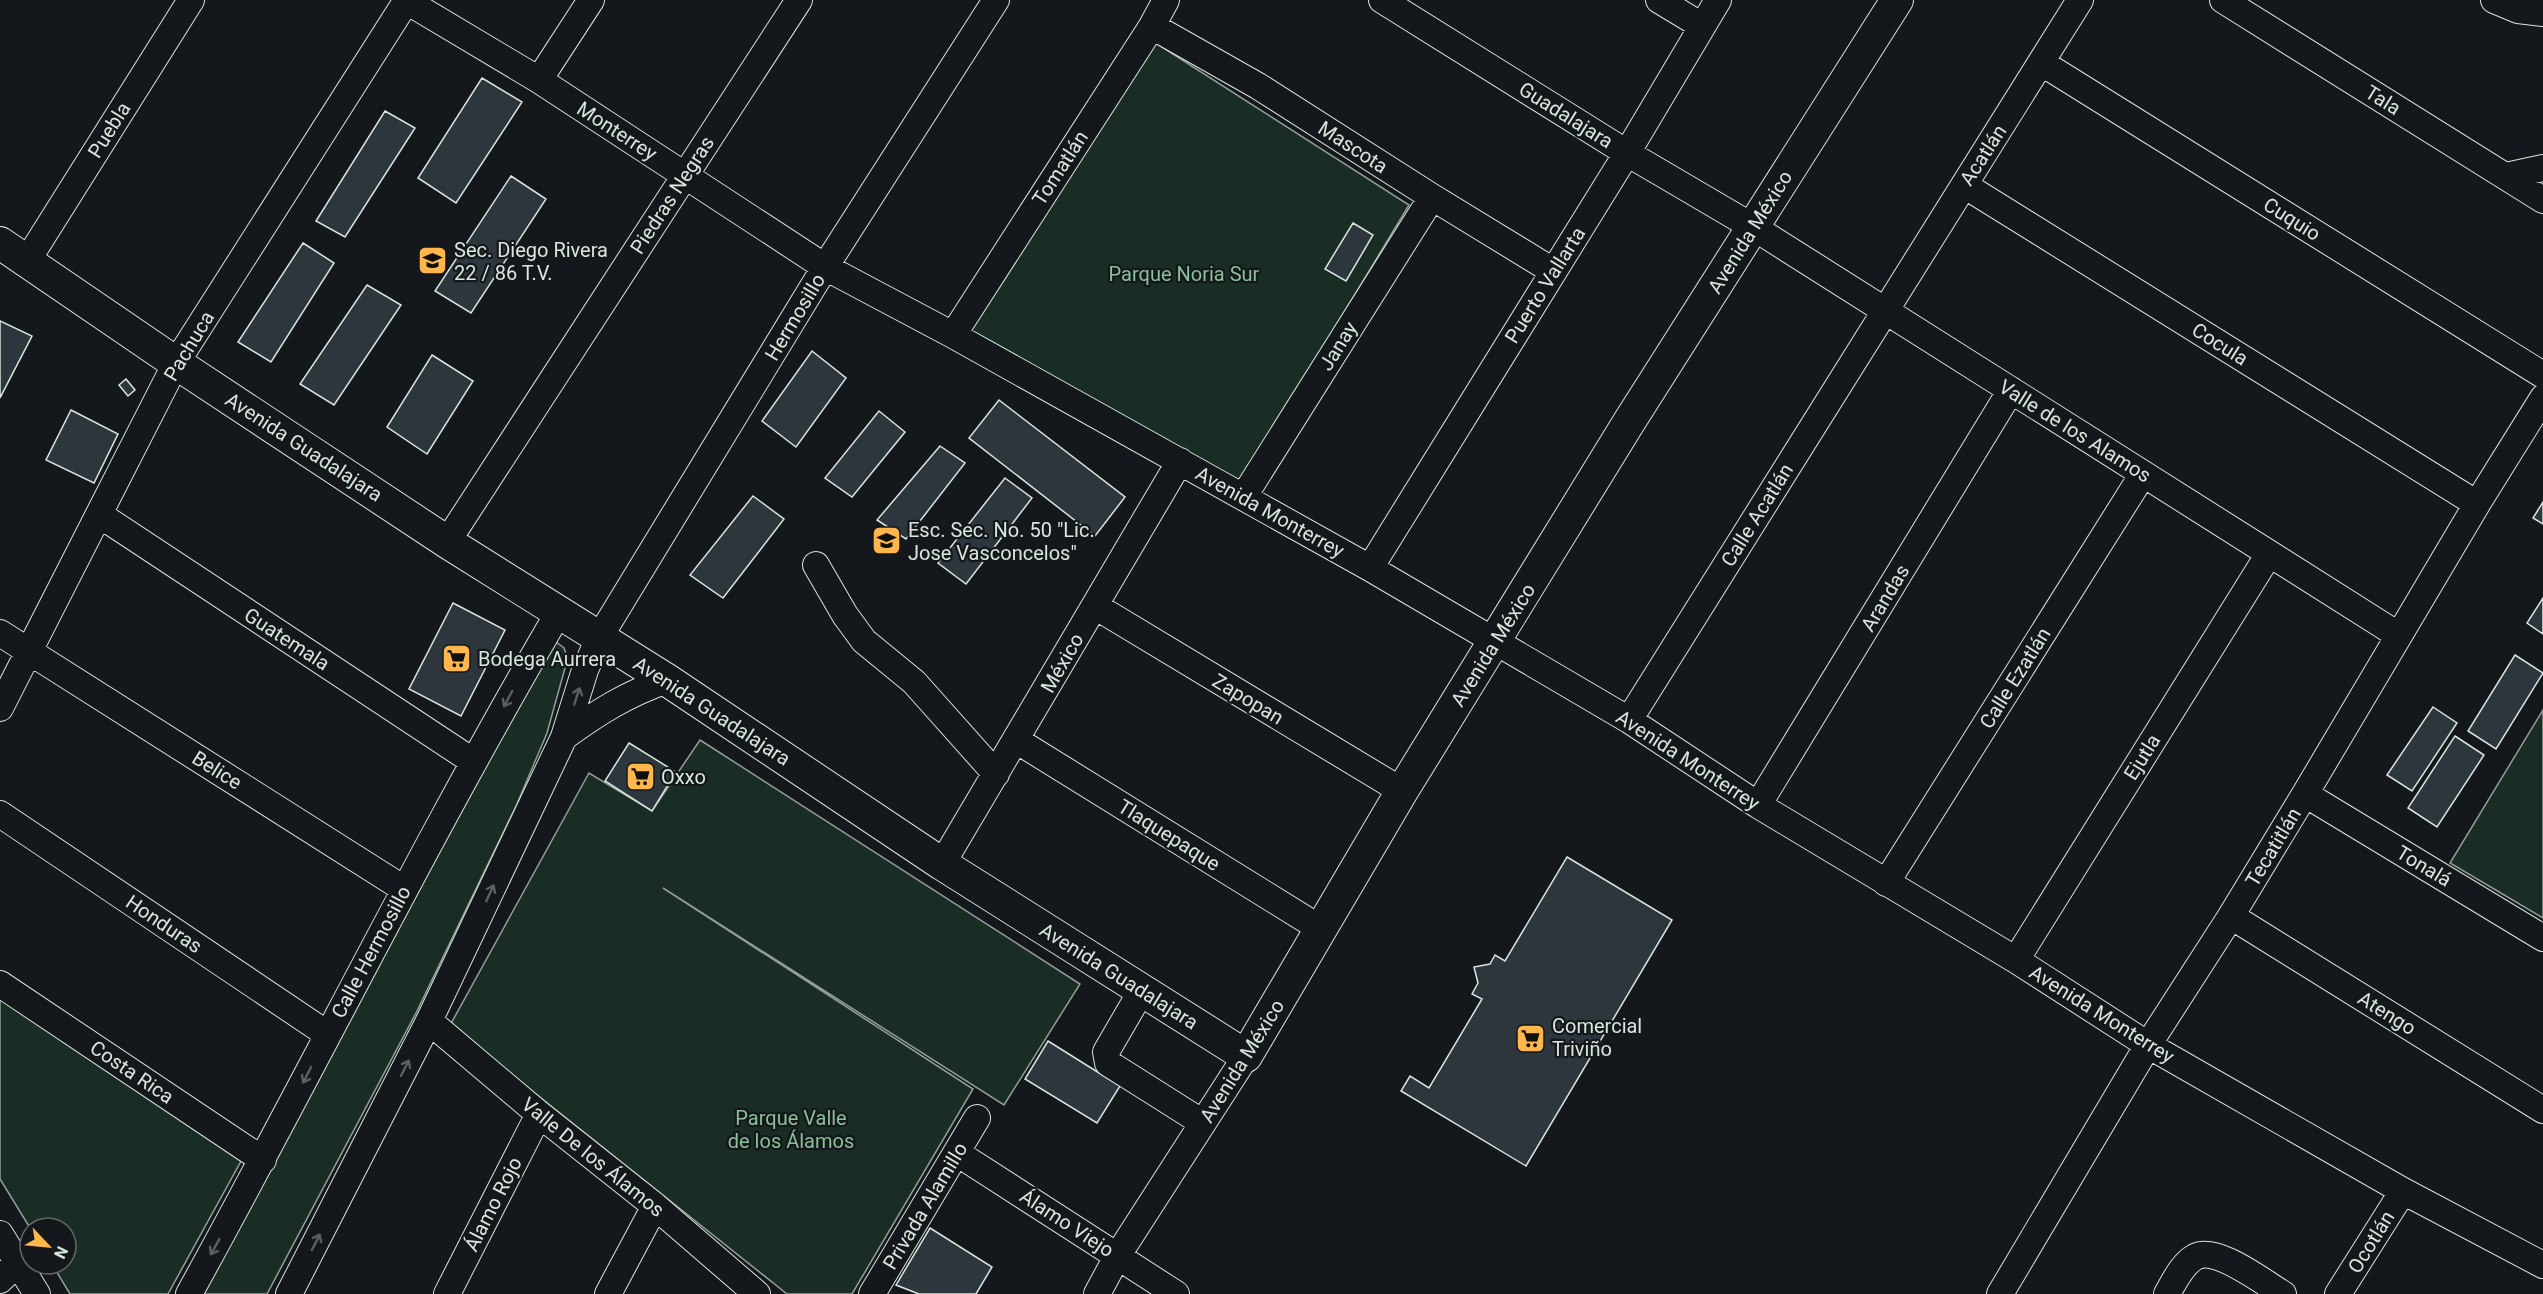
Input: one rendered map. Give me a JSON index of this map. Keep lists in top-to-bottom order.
{
  "streets": {
    "main road": ["Avenida México", "Avenida Guadalajara"],
    "street": [
      "Tala",
      "Guadalajara",
      "Puebla",
      "Monterrey",
      "Mascota",
      "Acatlán",
      "Tomatlán",
      "Piedras Negras",
      "Cuquio",
      "Puerto Vallarta",
      "Hermosillo",
      "Cocula",
      "Pachuca",
      "Janay",
      "Valle de los Alamos",
      "Avenida Monterrey",
      "Calle Acatlán",
      "Arandas",
      "Guatemala",
      "México",
      "Calle Ezatlán",
      "Zapopan",
      "Ejutla",
      "Belice",
      "Tlaquepaque",
      "Tecatitlán",
      "Tonalá",
      "Honduras",
      "Calle Hermosillo",
      "Atengo",
      "Costa Rica",
      "Valle De los Álamos",
      "Álamo Rojo",
      "Privada Alamillo",
      "Álamo Viejo",
      "Ocotlán"
    ]
  },
  "crossings": [
    ["Guadalajara", "Avenida México"],
    ["Guadalajara", "Puerto Vallarta"],
    ["Guadalajara", "Valle de los Alamos"],
    ["Puebla", "Avenida Guadalajara"],
    ["Monterrey", "Piedras Negras"],
    ["Monterrey", "Hermosillo"],
    ["Monterrey", "Pachuca"],
    ["Monterrey", "Avenida Monterrey"],
    ["Mascota", "Tomatlán"],
    ["Mascota", "Puerto Vallarta"],
    ["Mascota", "Janay"],
    ["Acatlán", "Cuquio"],
    ["Acatlán", "Cocula"],
    ["Acatlán", "Valle de los Alamos"],
    ["Acatlán", "Calle Acatlán"],
    ["Tomatlán", "Avenida Monterrey"],
    ["Piedras Negras", "Avenida Guadalajara"],
    ["Avenida México", "Valle de los Alamos"],
    ["Avenida México", "Avenida Guadalajara"],
    ["Avenida México", "Avenida Monterrey"],
    ["Avenida México", "Zapopan"],
    ["Avenida México", "Tlaquepaque"],
    ["Avenida México", "Álamo Viejo"],
    ["Puerto Vallarta", "Avenida Monterrey"],
    ["Hermosillo", "Avenida Guadalajara"],
    ["Hermosillo", "Avenida Monterrey"],
    ["Cocula", "Tecatitlán"],
    ["Pachuca", "Avenida Guadalajara"],
    ["Pachuca", "Guatemala"],
    ["Pachuca", "Belice"],
    ["Janay", "Avenida Monterrey"],
    ["Valle de los Alamos", "Calle Acatlán"],
    ["Valle de los Alamos", "Arandas"],
    ["Valle de los Alamos", "Calle Ezatlán"],
    ["Valle de los Alamos", "Ejutla"],
    ["Valle de los Alamos", "Tecatitlán"],
    ["Avenida Guadalajara", "México"],
    ["Avenida Guadalajara", "Calle Hermosillo"],
    ["Avenida Monterrey", "Calle Acatlán"],
    ["Avenida Monterrey", "Arandas"],
    ["Avenida Monterrey", "México"],
    ["Avenida Monterrey", "Calle Ezatlán"],
    ["Avenida Monterrey", "Ejutla"],
    ["Avenida Monterrey", "Tecatitlán"],
    ["Avenida Monterrey", "Ocotlán"],
    ["Guatemala", "Calle Hermosillo"],
    ["México", "Zapopan"],
    ["México", "Tlaquepaque"],
    ["Belice", "Calle Hermosillo"],
    ["Tecatitlán", "Tonalá"],
    ["Tecatitlán", "Atengo"],
    ["Honduras", "Calle Hermosillo"],
    ["Calle Hermosillo", "Costa Rica"],
    ["Valle De los Álamos", "Álamo Rojo"],
    ["Privada Alamillo", "Álamo Viejo"]
  ],
  "parks": ["Parque Noria Sur", "Parque Valle de los Álamos"],
  "places": {
    "school or university": ["Sec. Diego Rivera 22 / 86 T.V.", "Esc. Sec. No. 50 \"Lic. Jose Vasconcelos\""],
    "supermarket": ["Bodega Aurrera", "Oxxo", "Comercial Triviño"]
  },
  "north": "bottom right"
}
